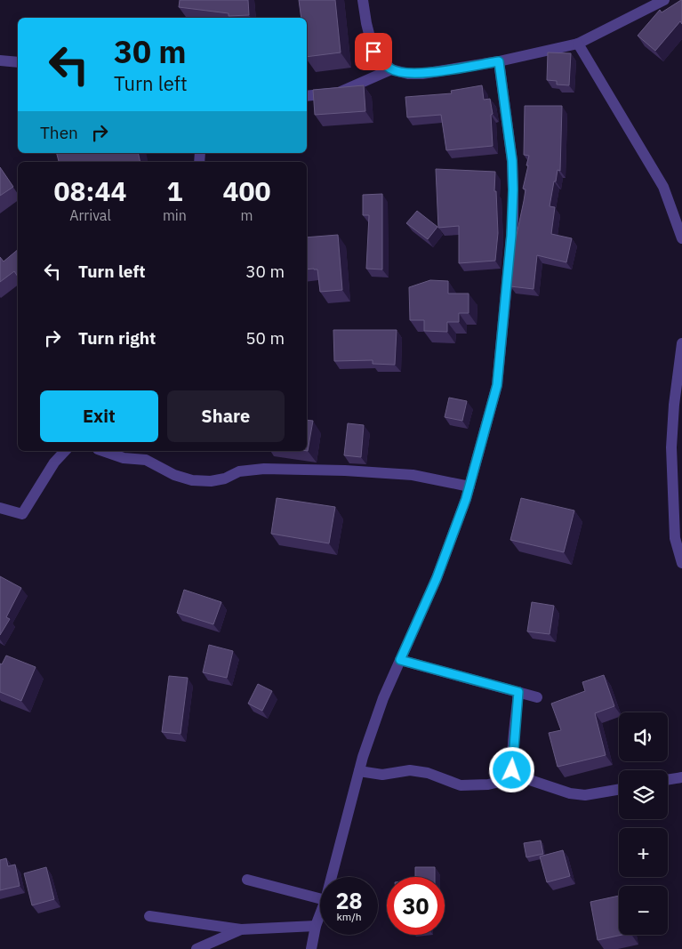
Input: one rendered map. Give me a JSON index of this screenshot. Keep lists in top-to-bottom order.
{
  "page": {
    "turn": ["30 m", "Turn left"],
    "then": "Then",
    "eta": [
      "08:44",
      "Arrival",
      "1",
      "min",
      "400",
      "m"
    ],
    "list": [
      {
        "name": "Turn left",
        "value": "30 m"
      },
      {
        "name": "Turn right",
        "value": "50 m"
      }
    ],
    "buttons": ["Exit", "Share"],
    "map_buttons": ["+", "−"],
    "speed": "28 km/h",
    "limit": "30"
  }
}
